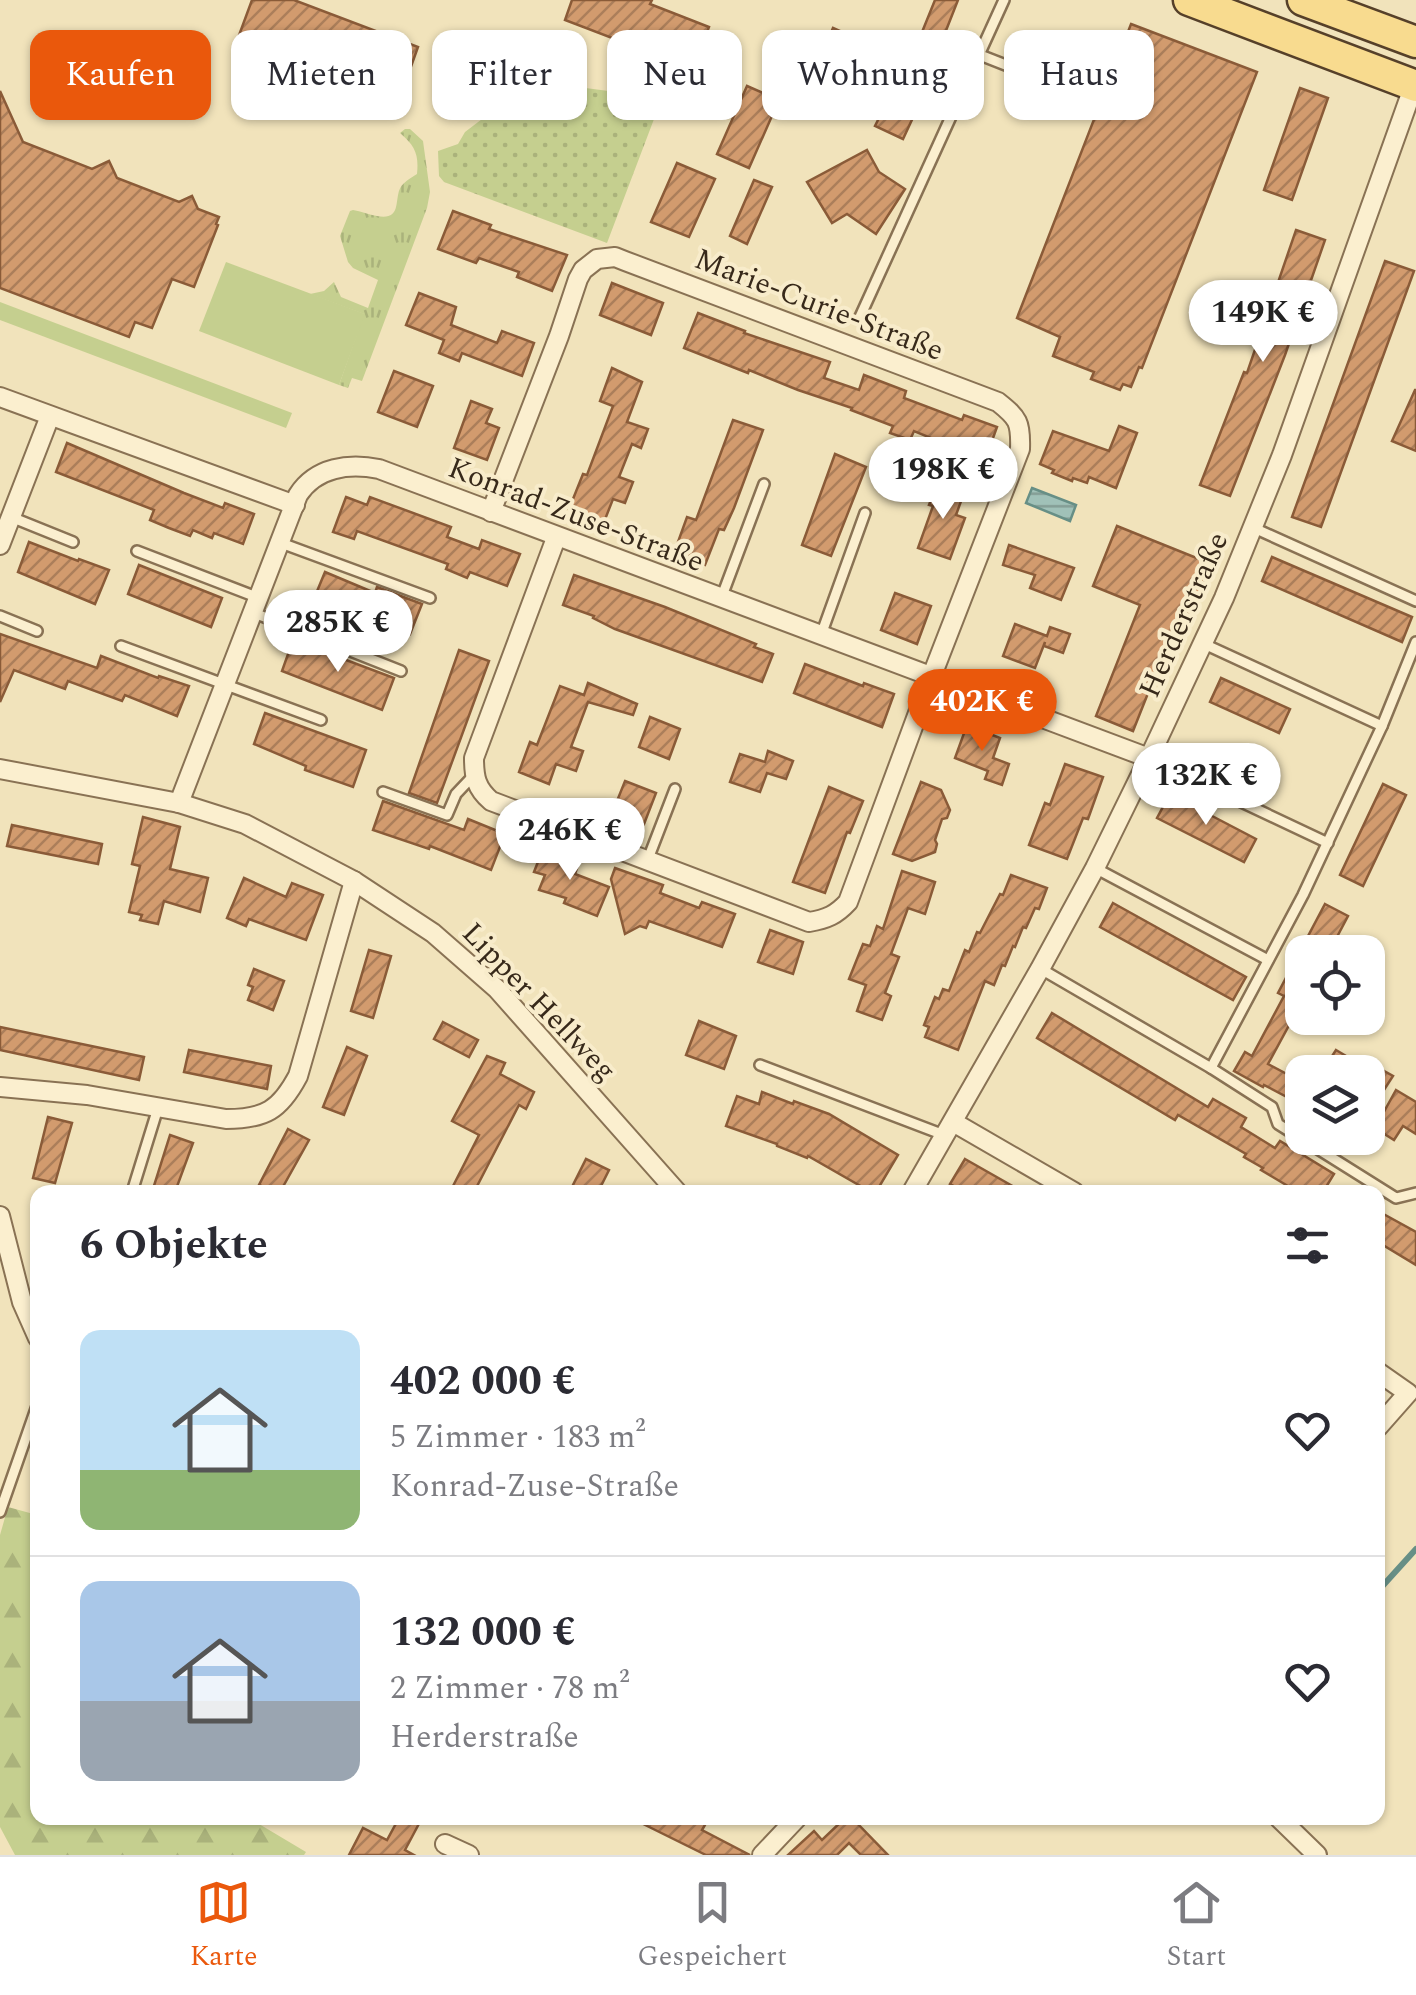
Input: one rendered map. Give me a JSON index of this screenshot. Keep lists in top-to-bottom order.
{
  "streets": {
    "street": [
      "Marie-Curie-Straße",
      "Konrad-Zuse-Straße",
      "Herderstraße",
      "Lipper Hellweg"
    ]
  },
  "crossings": [
    ["Marie-Curie-Straße", "Konrad-Zuse-Straße"],
    ["Konrad-Zuse-Straße", "Herderstraße"],
    ["Konrad-Zuse-Straße", "Lipper Hellweg"]
  ],
  "page": {
    "chip": [
      "Kaufen",
      "Mieten",
      "Filter",
      "Neu",
      "Wohnung",
      "Haus"
    ],
    "price": [
      "149K €",
      "198K €",
      "285K €",
      "402K €",
      "132K €",
      "246K €"
    ],
    "heading": "6 Objekte",
    "list": [
      {
        "name": "402 000 €",
        "note": "5 Zimmer · 183 m² · Konrad-Zuse-Straße"
      },
      {
        "name": "132 000 €",
        "note": "2 Zimmer · 78 m² · Herderstraße"
      }
    ],
    "tabs": ["Karte", "Gespeichert", "Start"]
  }
}
